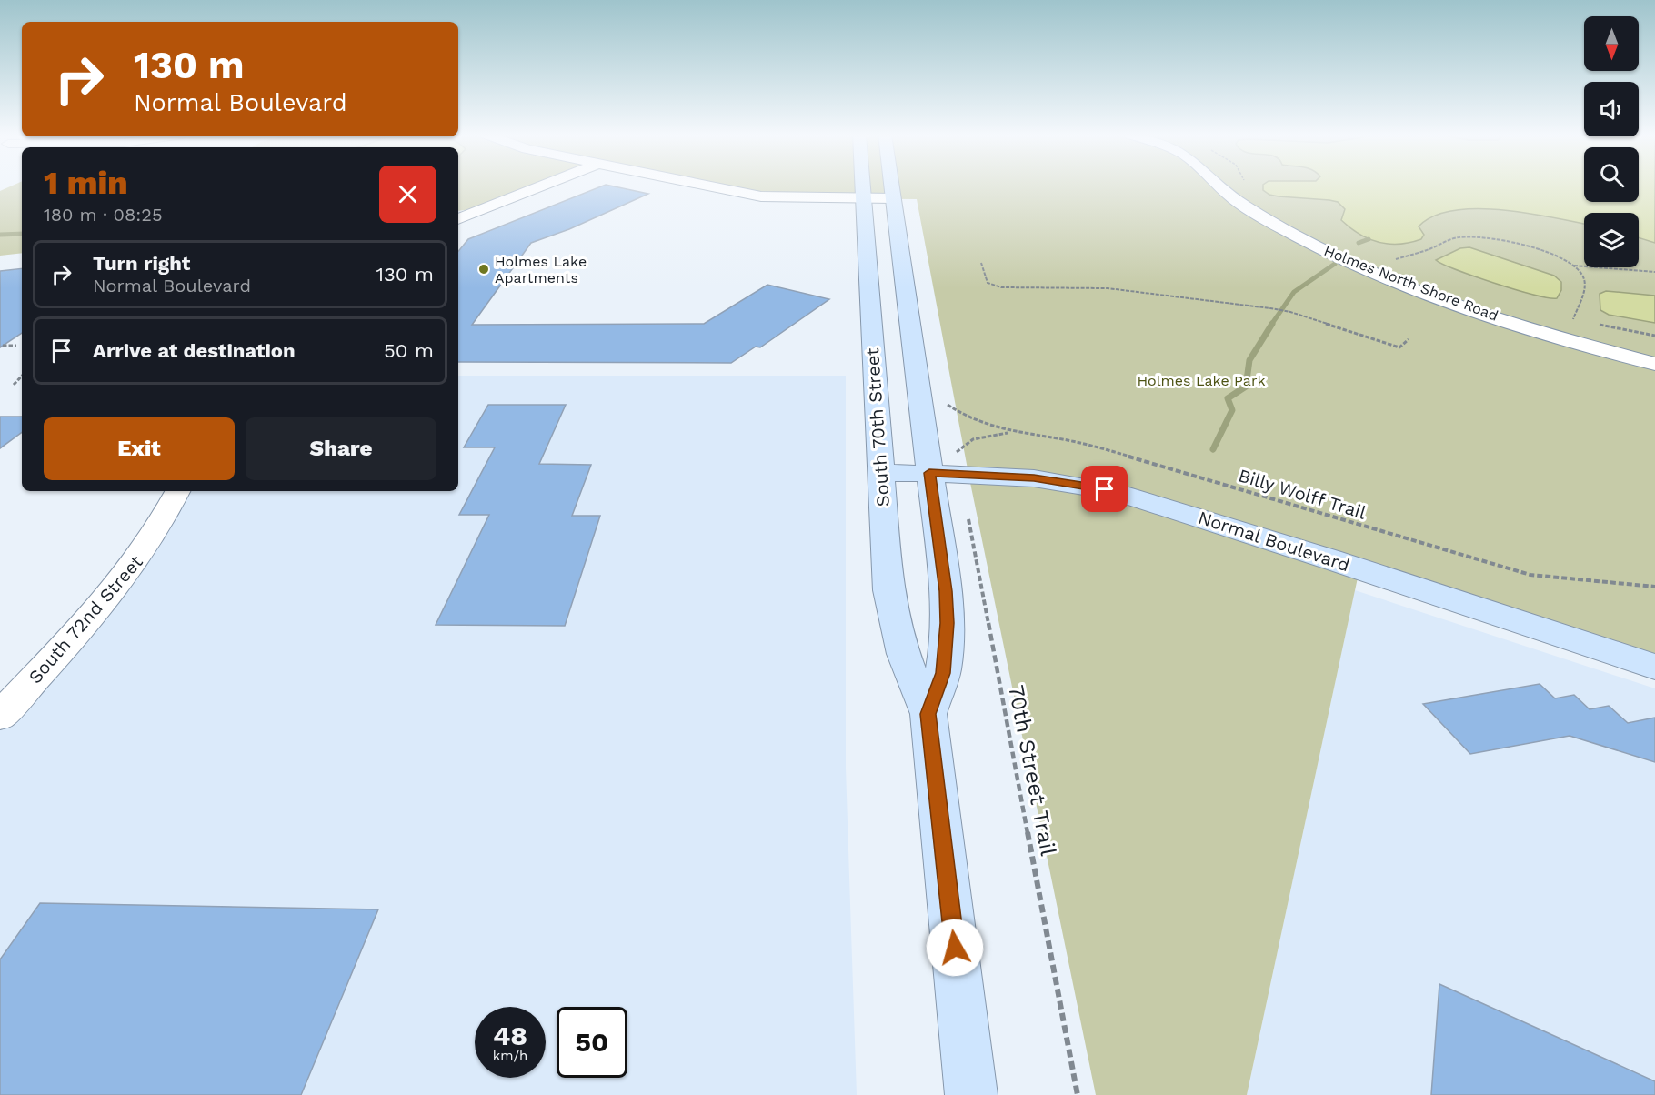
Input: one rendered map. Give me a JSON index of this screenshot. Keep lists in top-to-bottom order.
{
  "streets": {
    "main road": ["South 70th Street", "Normal Boulevard"],
    "street": ["Holmes North Shore Road", "South 72nd Street"],
    "path": ["Billy Wolff Trail", "70th Street Trail"]
  },
  "crossings": [
    ["South 70th Street", "Normal Boulevard"],
    ["Normal Boulevard", "70th Street Trail"]
  ],
  "parks": ["Holmes Lake Park"],
  "places": ["Holmes Lake Apartments"],
  "north": "bottom",
  "page": {
    "turn": ["130 m", "Normal Boulevard"],
    "heading": ["1 min", "180 m · 08:25"],
    "list": [
      {
        "name": "Turn right",
        "note": "Normal Boulevard",
        "value": "130 m"
      },
      {
        "name": "Arrive at destination",
        "value": "50 m"
      }
    ],
    "buttons": ["Exit", "Share"],
    "speed": "48 km/h",
    "limit": "50"
  }
}
